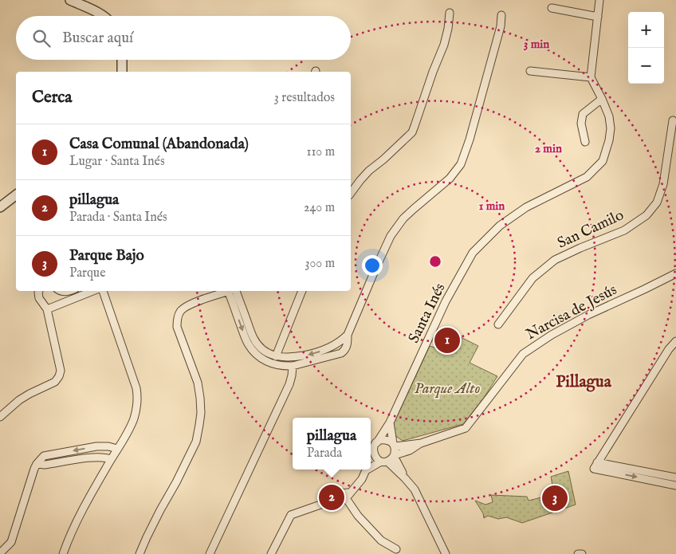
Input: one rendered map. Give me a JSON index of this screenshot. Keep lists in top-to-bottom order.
{
  "streets": {
    "street": ["San Camilo", "Narcisa de Jesús", "Santa Inés"]
  },
  "crossings": [
    ["Narcisa de Jesús", "Santa Inés"]
  ],
  "districts": ["Pillagua"],
  "parks": ["Parque Alto"],
  "page": {
    "map_buttons": ["+", "−"],
    "search": "Buscar aquí",
    "heading": ["Cerca", "3 resultados"],
    "list": [
      {
        "mark": "1",
        "name": "Casa Comunal (Abandonada)",
        "note": "Lugar · Santa Inés",
        "value": "110 m"
      },
      {
        "mark": "2",
        "name": "pillagua",
        "note": "Parada · Santa Inés",
        "value": "240 m"
      },
      {
        "mark": "3",
        "name": "Parque Bajo",
        "note": "Parque",
        "value": "300 m"
      }
    ],
    "pins": ["1", "2", "3"],
    "popup": ["pillagua", "Parada"]
  },
  "rings": ["3 min", "2 min", "1 min"]
}
